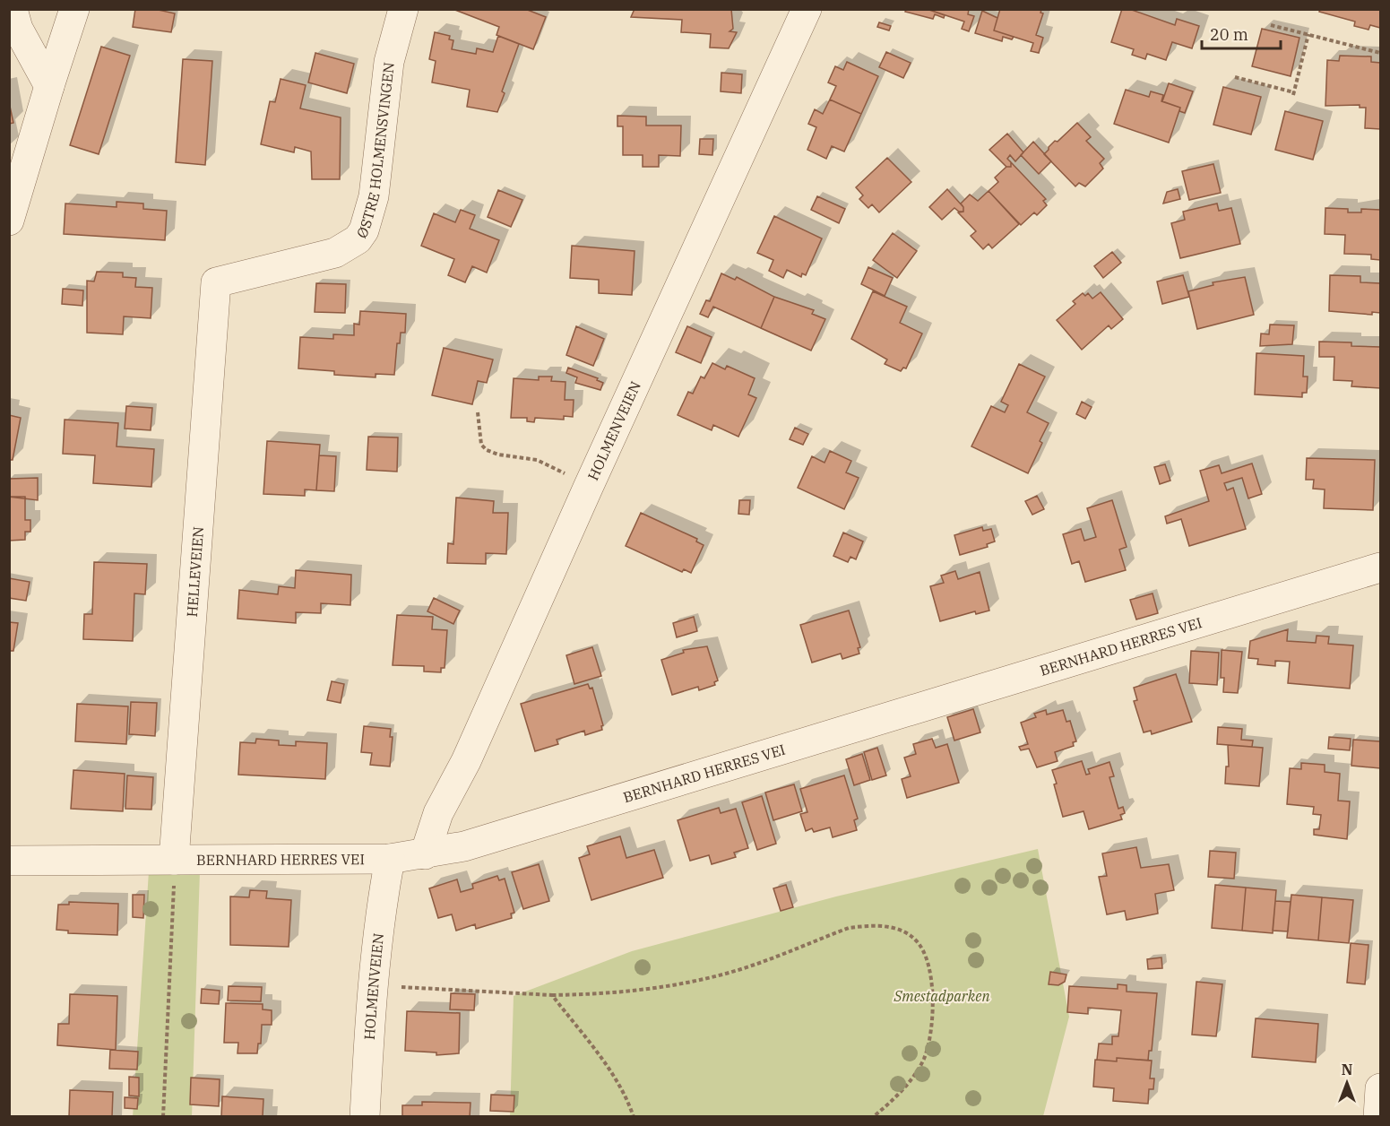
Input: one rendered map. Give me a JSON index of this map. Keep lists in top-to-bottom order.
{
  "streets": {
    "street": [
      "ØSTRE HOLMENSVINGEN",
      "HOLMENVEIEN",
      "HELLEVEIEN",
      "BERNHARD HERRES VEI"
    ]
  },
  "crossings": [
    ["ØSTRE HOLMENSVINGEN", "HELLEVEIEN"],
    ["HOLMENVEIEN", "BERNHARD HERRES VEI"],
    ["HELLEVEIEN", "BERNHARD HERRES VEI"]
  ],
  "parks": ["Smestadparken"],
  "scale_bar": "20 m",
  "north": "top"
}
